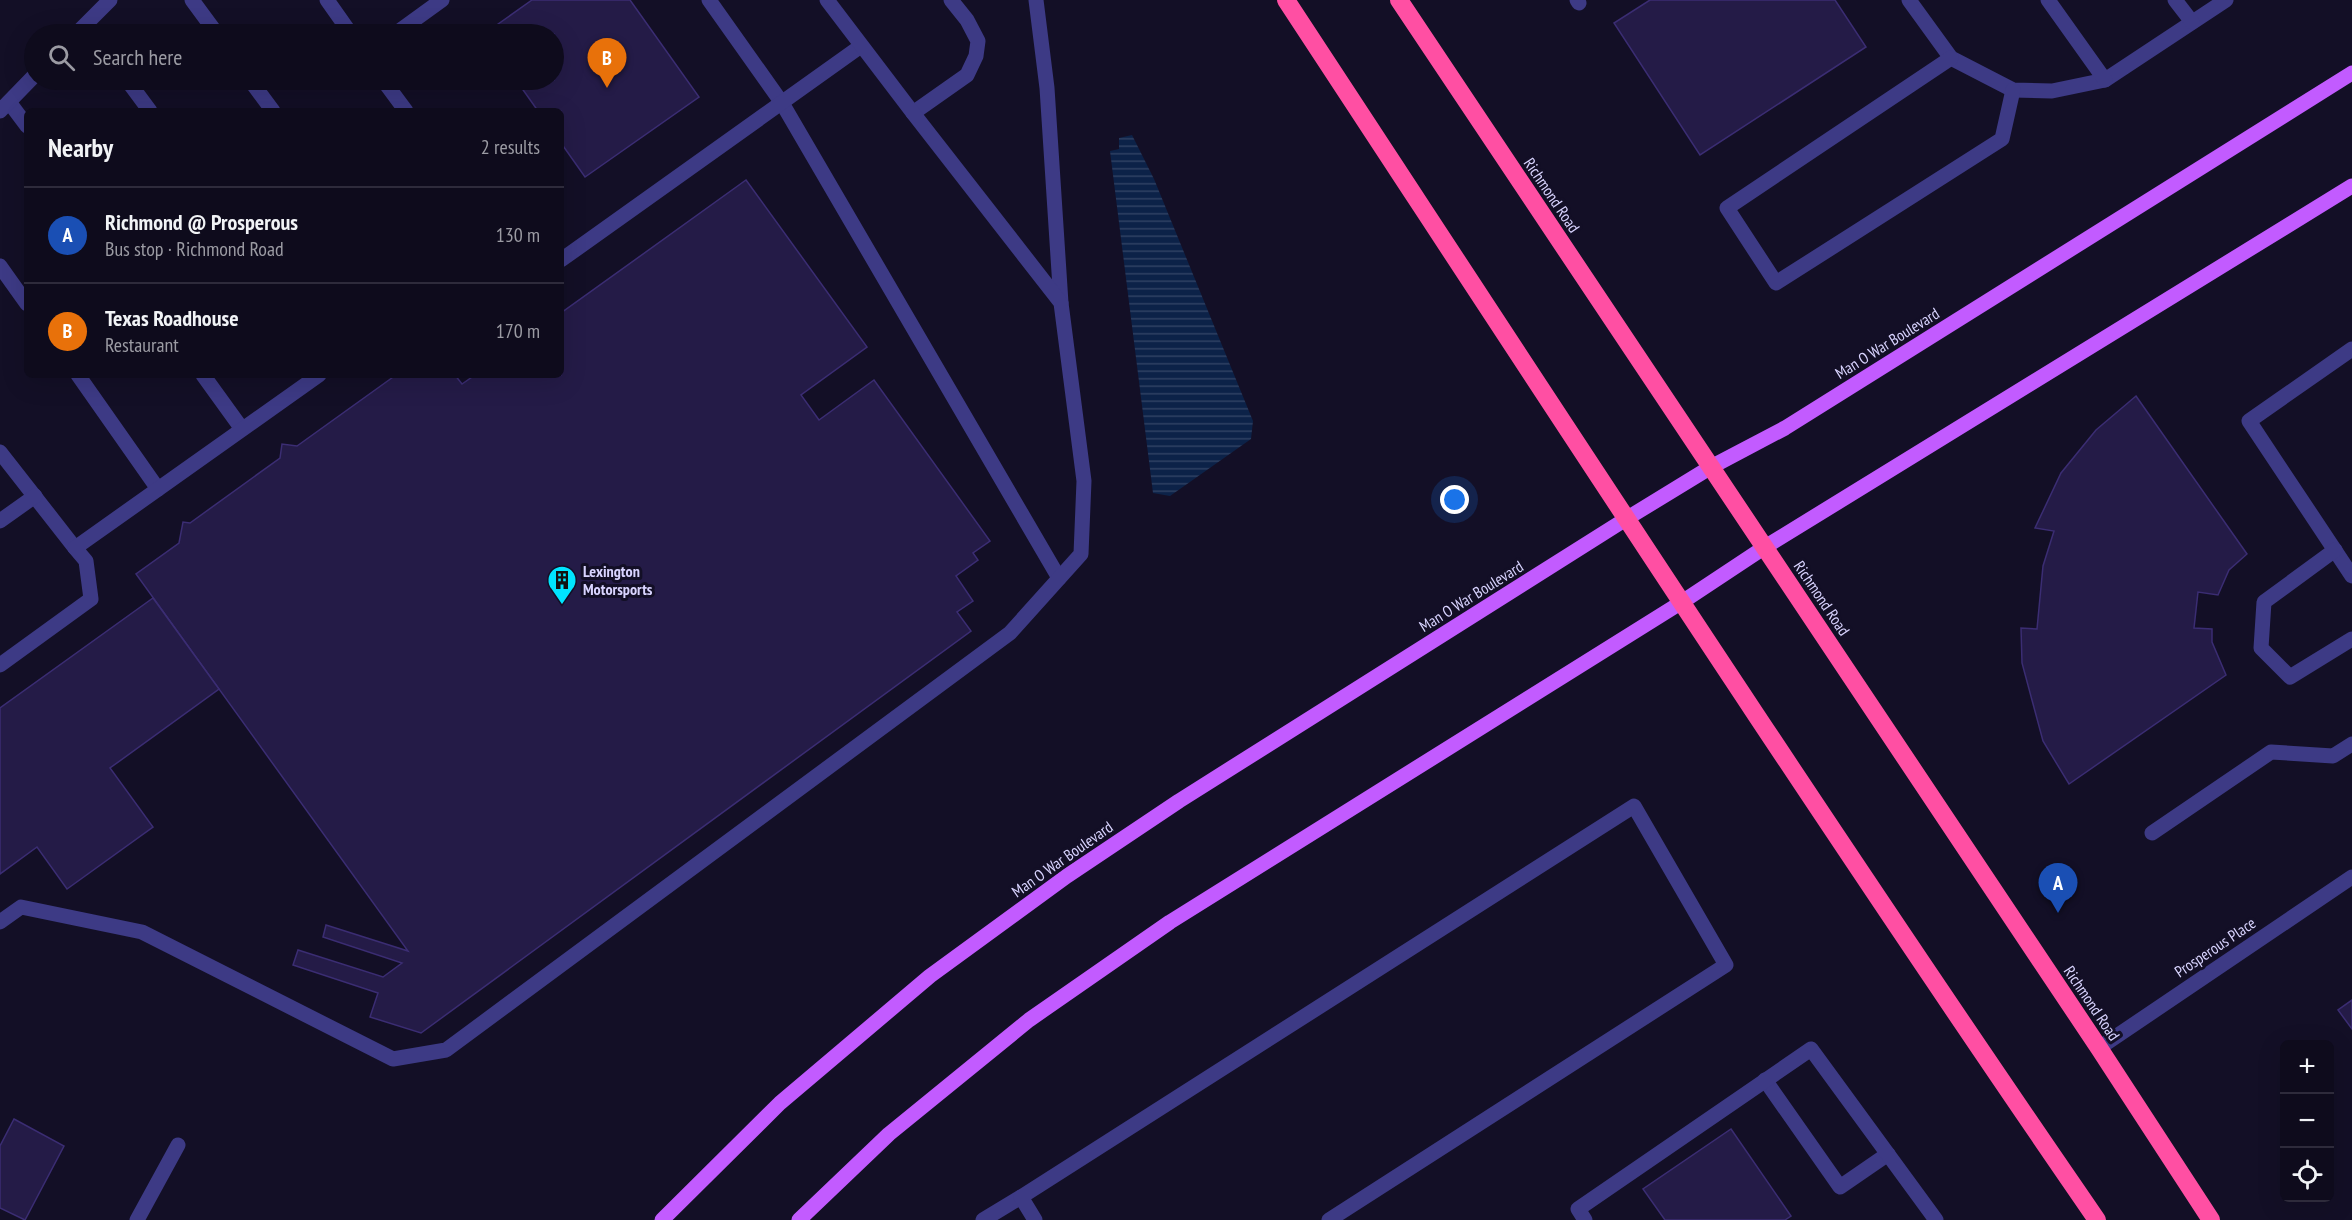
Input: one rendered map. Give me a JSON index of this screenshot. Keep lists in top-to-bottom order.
{
  "streets": {
    "highway": ["Richmond Road"],
    "main road": ["Man O War Boulevard"],
    "street": ["Prosperous Place"]
  },
  "crossings": [
    ["Richmond Road", "Man O War Boulevard"],
    ["Richmond Road", "Prosperous Place"]
  ],
  "places": {
    "building": ["Lexington Motorsports"]
  },
  "page": {
    "search": "Search here",
    "pins": ["B", "A"],
    "heading": ["Nearby", "2 results"],
    "list": [
      {
        "mark": "A",
        "name": "Richmond @ Prosperous",
        "note": "Bus stop · Richmond Road",
        "value": "130 m"
      },
      {
        "mark": "B",
        "name": "Texas Roadhouse",
        "note": "Restaurant",
        "value": "170 m"
      }
    ],
    "map_buttons": ["+", "−"]
  }
}
